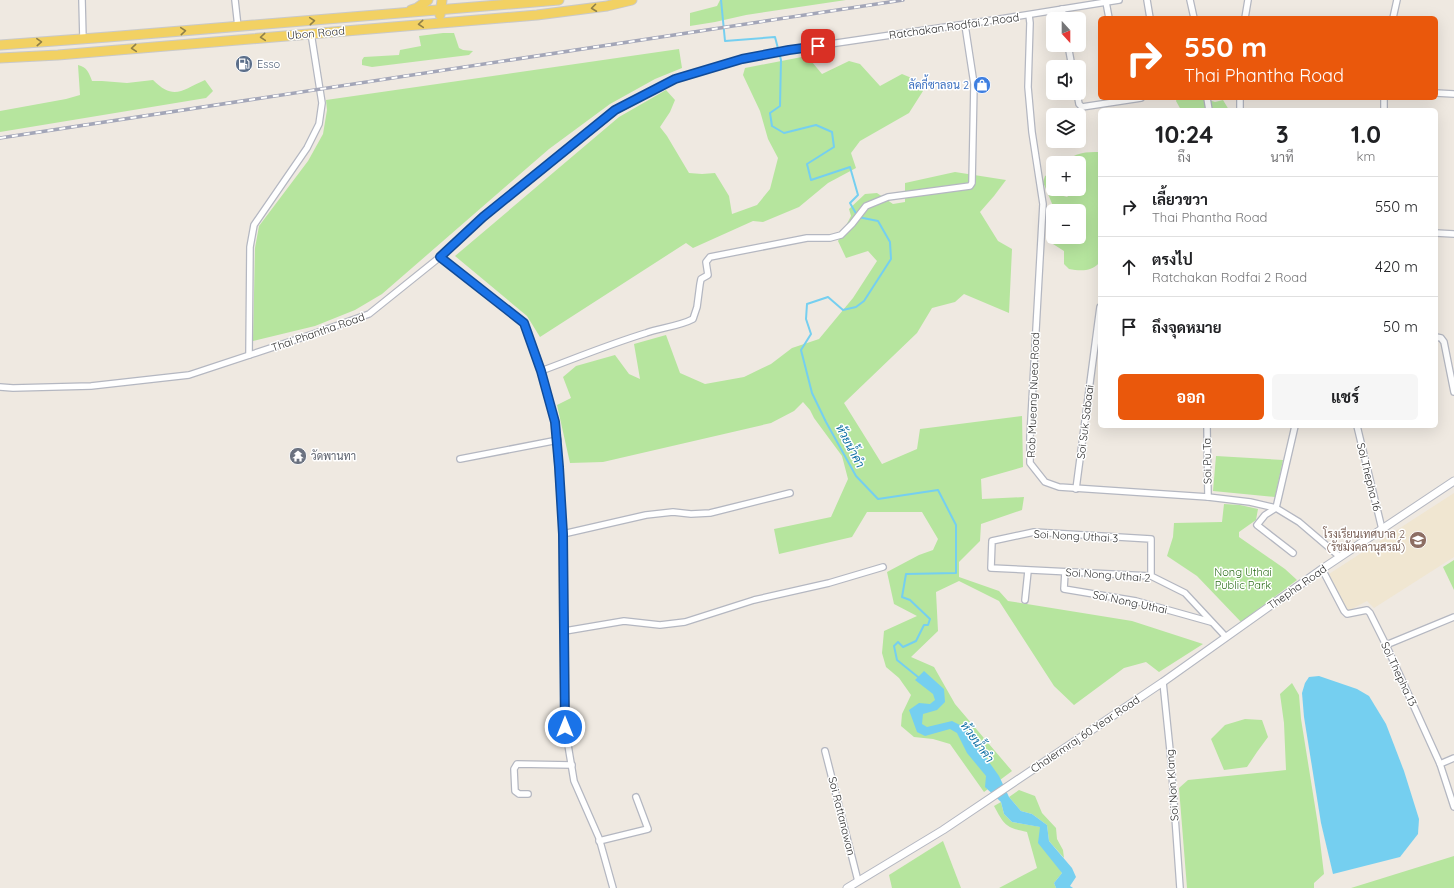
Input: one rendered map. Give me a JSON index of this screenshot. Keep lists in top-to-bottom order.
{
  "streets": {
    "main road": ["Ubon Road"],
    "street": [
      "Ratchakan Rodfai 2 Road",
      "Thai Phantha Road",
      "Rob Mueang Nuea Road",
      "Soi Suk Sabaai",
      "Soi Pu Ta",
      "Soi Thepha 16",
      "Soi Nong Uthai 3",
      "Soi Nong Uthai 2",
      "Thepha Road",
      "Soi Nong Uthai",
      "Soi Thepha 13",
      "Chalermraj 60 Year Road",
      "Soi Non Klang",
      "Soi Rattanawan"
    ]
  },
  "crossings": [
    ["Ratchakan Rodfai 2 Road", "Thai Phantha Road"],
    ["Ratchakan Rodfai 2 Road", "Rob Mueang Nuea Road"],
    ["Rob Mueang Nuea Road", "Soi Suk Sabaai"],
    ["Rob Mueang Nuea Road", "Soi Pu Ta"],
    ["Rob Mueang Nuea Road", "Thepha Road"],
    ["Soi Thepha 16", "Thepha Road"],
    ["Soi Nong Uthai 3", "Soi Nong Uthai 2"],
    ["Soi Nong Uthai 2", "Thepha Road"],
    ["Soi Nong Uthai 2", "Soi Nong Uthai"],
    ["Thepha Road", "Soi Thepha 13"],
    ["Thepha Road", "Chalermraj 60 Year Road"],
    ["Thepha Road", "Soi Non Klang"],
    ["Chalermraj 60 Year Road", "Soi Non Klang"],
    ["Chalermraj 60 Year Road", "Soi Rattanawan"]
  ],
  "water": ["ห้วยน้ำคำ"],
  "parks": ["Nong Uthai Public Park"],
  "places": {
    "fuel station": ["Esso"],
    "shop": ["ลัคกี้ซาลอน 2"],
    "temple": ["วัดพานทา"],
    "school or university": ["โรงเรียนเทศบาล 2 (รัชมังคลานุสรณ์)"]
  },
  "north": "bottom",
  "page": {
    "map_buttons": ["+", "−"],
    "turn": ["550 m", "Thai Phantha Road"],
    "eta": [
      "10:24",
      "ถึง",
      "3",
      "นาที",
      "1.0",
      "km"
    ],
    "list": [
      {
        "name": "เลี้ยวขวา",
        "note": "Thai Phantha Road",
        "value": "550 m"
      },
      {
        "name": "ตรงไป",
        "note": "Ratchakan Rodfai 2 Road",
        "value": "420 m"
      },
      {
        "name": "ถึงจุดหมาย",
        "value": "50 m"
      }
    ],
    "buttons": ["ออก", "แชร์"]
  }
}
